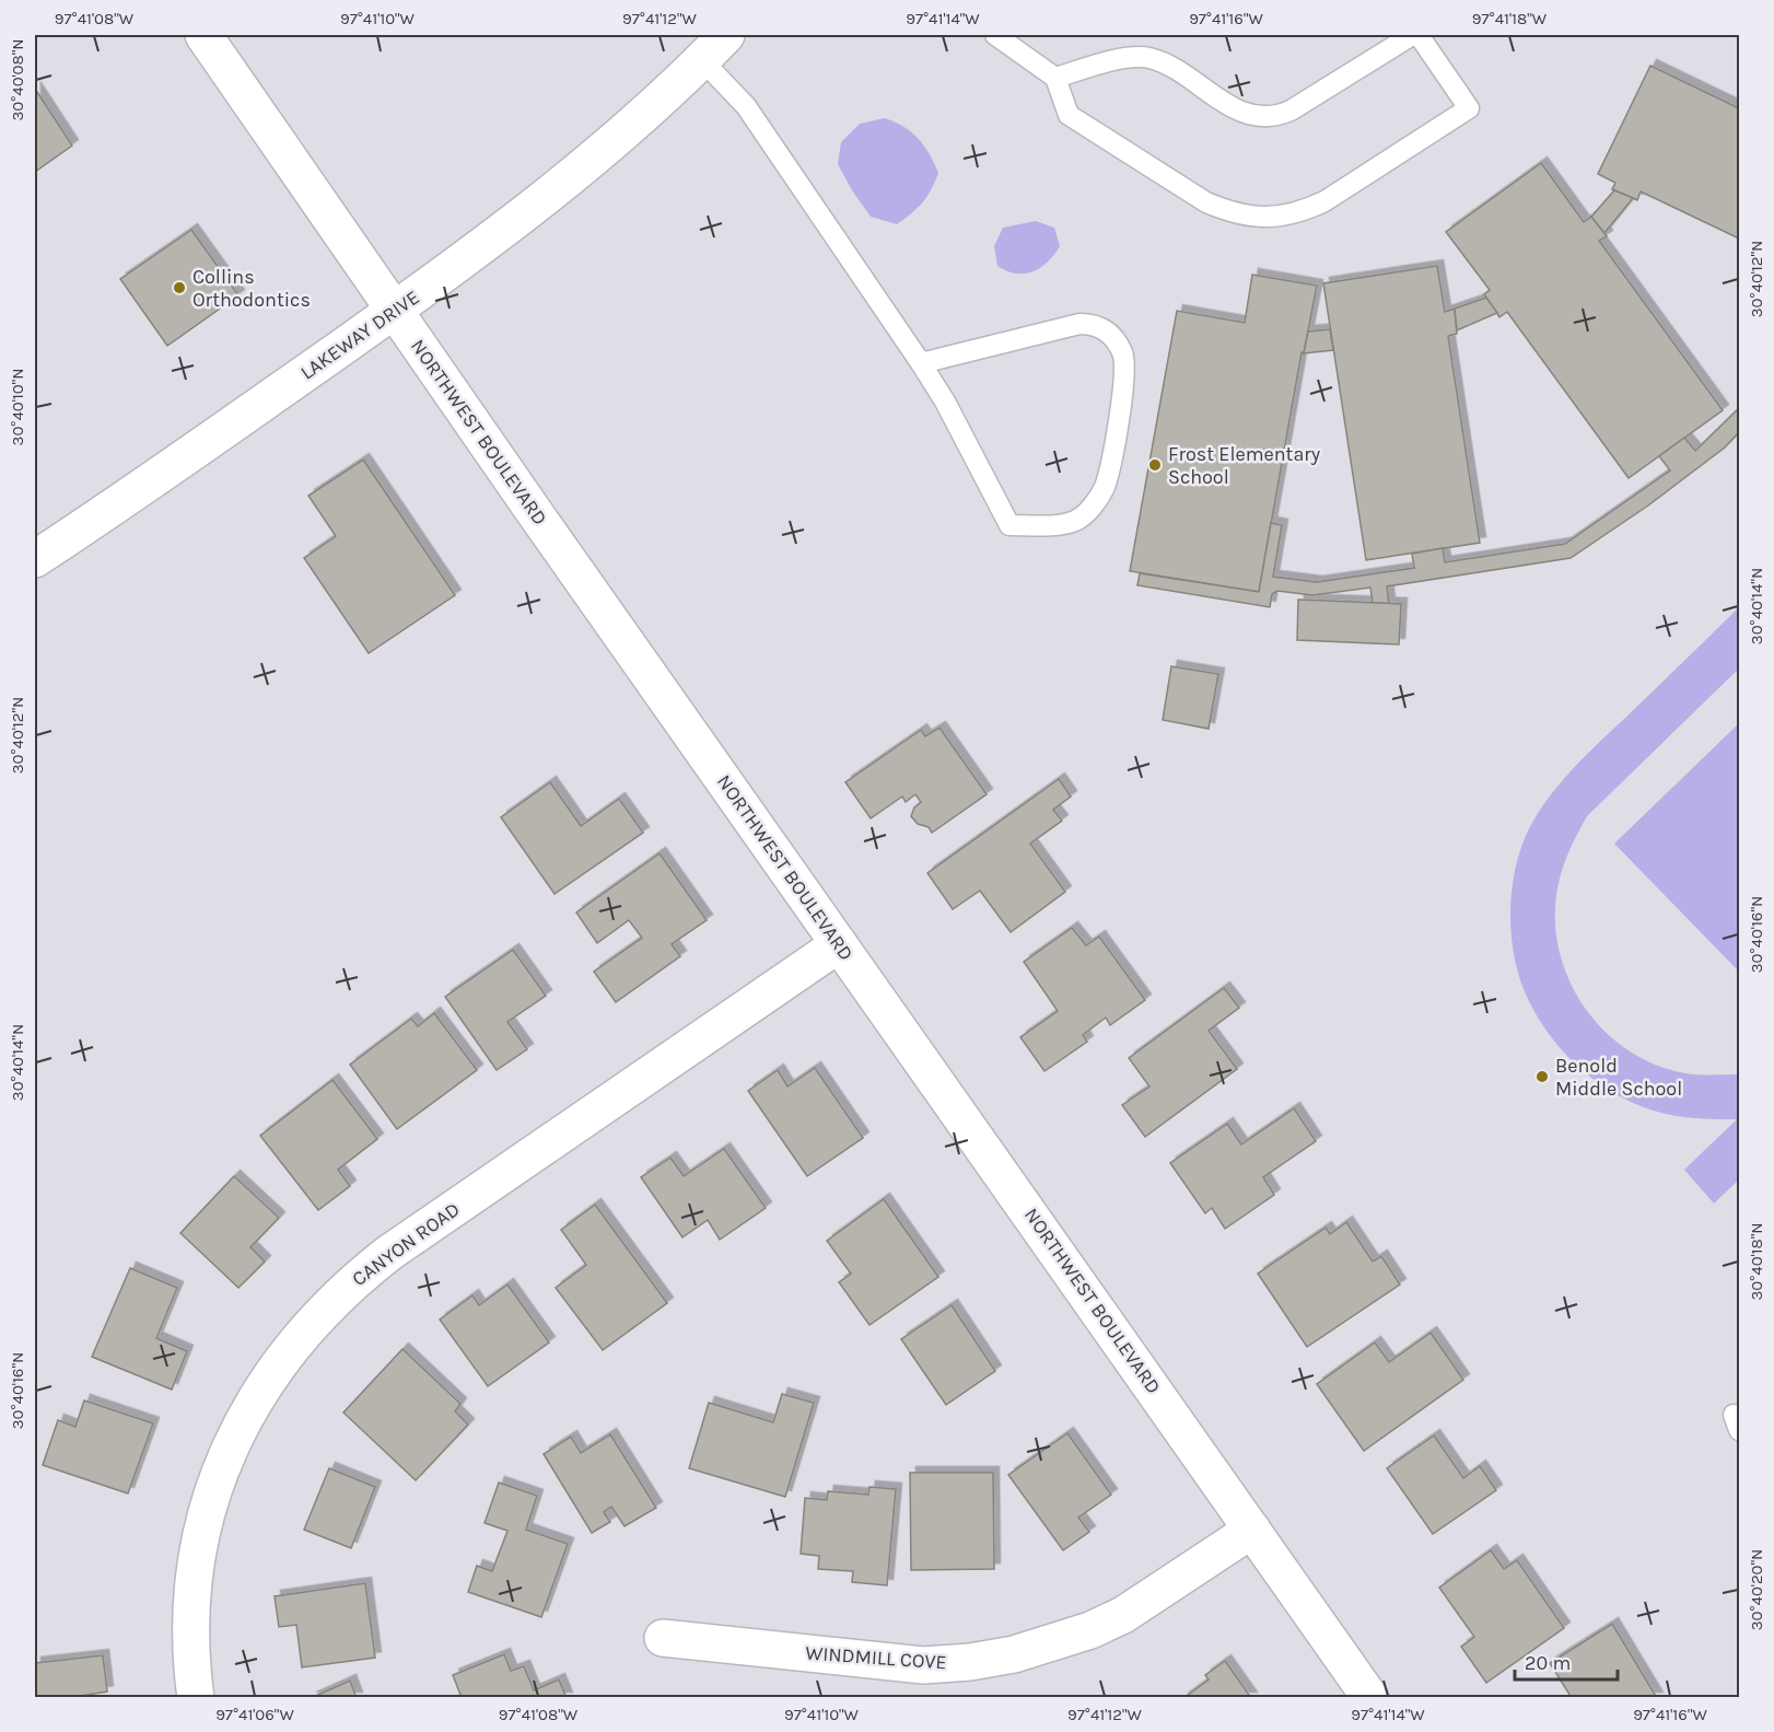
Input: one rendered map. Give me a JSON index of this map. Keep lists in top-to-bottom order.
{
  "streets": {
    "street": [
      "LAKEWAY DRIVE",
      "NORTHWEST BOULEVARD",
      "CANYON ROAD",
      "WINDMILL COVE"
    ]
  },
  "crossings": [
    ["LAKEWAY DRIVE", "NORTHWEST BOULEVARD"],
    ["NORTHWEST BOULEVARD", "CANYON ROAD"],
    ["NORTHWEST BOULEVARD", "WINDMILL COVE"]
  ],
  "places": ["Collins Orthodontics", "Frost Elementary School", "Benold Middle School"],
  "scale_bar": "20 m",
  "coordinates": [
    "97°41'08\"W",
    "97°41'10\"W",
    "97°41'12\"W",
    "97°41'14\"W",
    "97°41'16\"W",
    "97°41'18\"W",
    "30°40'08\"N",
    "30°40'12\"N",
    "30°40'10\"N",
    "30°40'14\"N",
    "30°40'16\"N",
    "30°40'18\"N",
    "30°40'20\"N",
    "97°41'06\"W"
  ]
}
